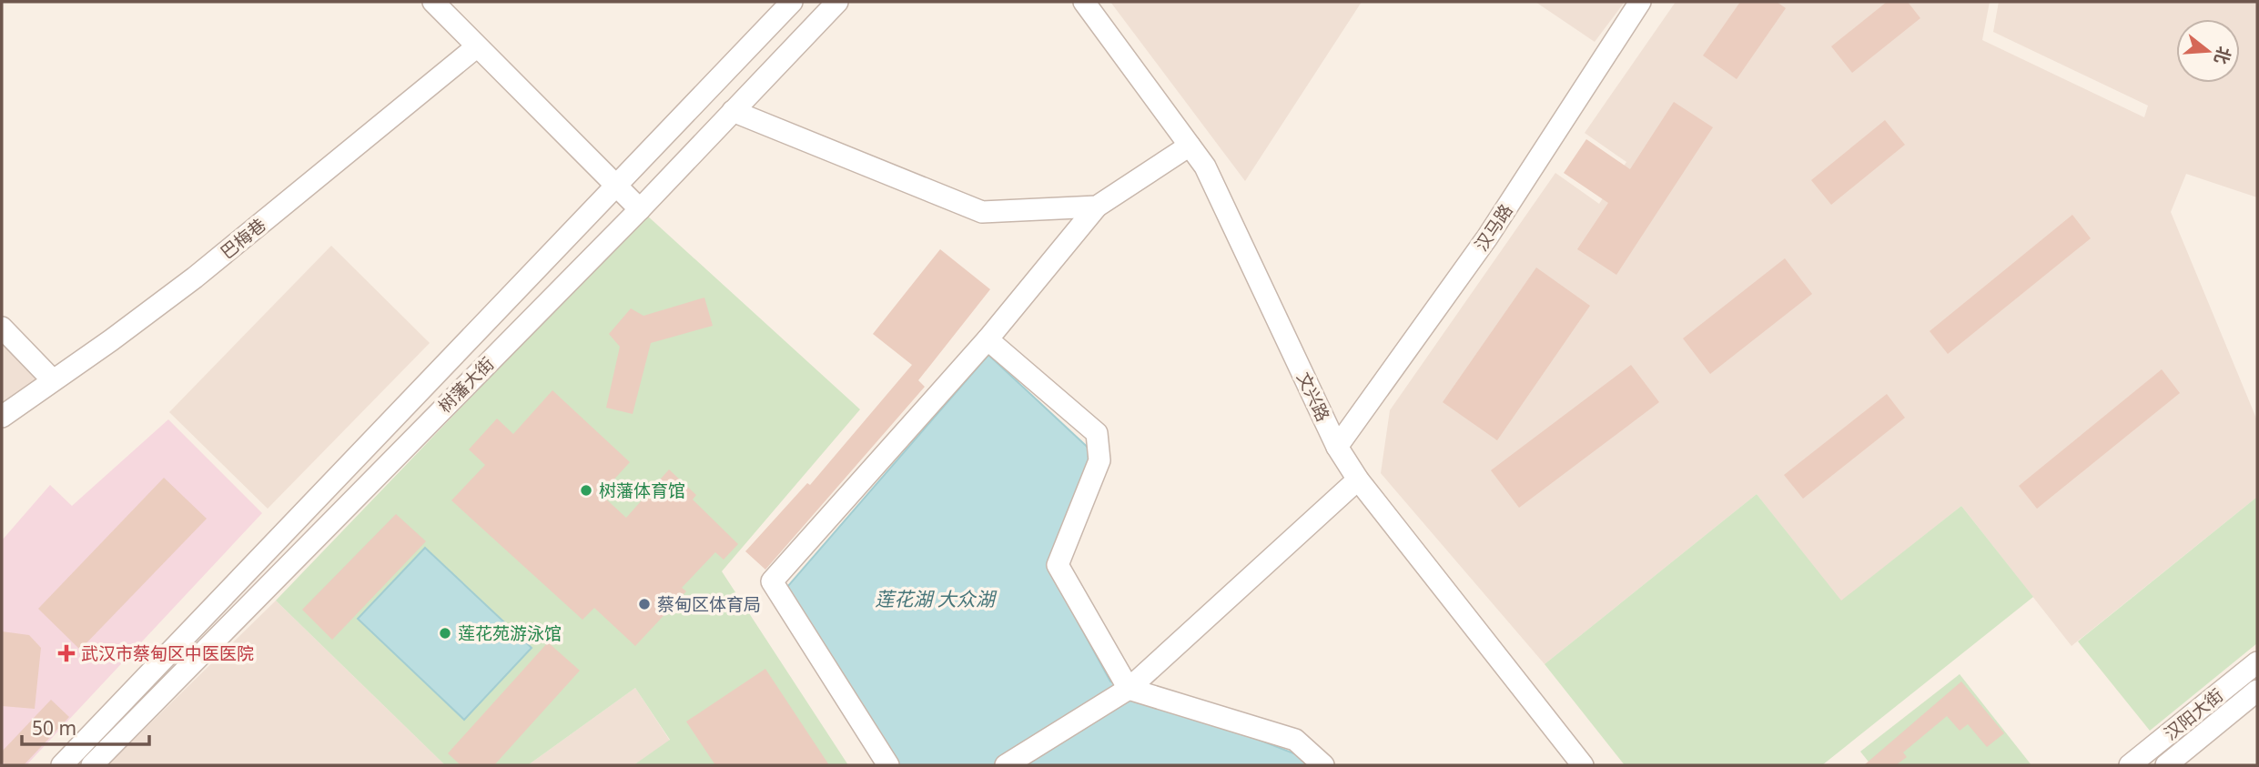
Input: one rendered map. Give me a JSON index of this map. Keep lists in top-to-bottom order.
{
  "streets": {
    "street": [
      "汉马路",
      "巴梅巷",
      "树藩大街",
      "文兴路",
      "汉阳大街"
    ]
  },
  "crossings": [
    ["汉马路", "文兴路"]
  ],
  "water": ["莲花湖 大众湖"],
  "places": {
    "other": ["树藩体育馆", "蔡甸区体育局", "莲花苑游泳馆"],
    "health": ["武汉市蔡甸区中医医院"]
  },
  "scale_bar": "50 m",
  "north": "right"
}
